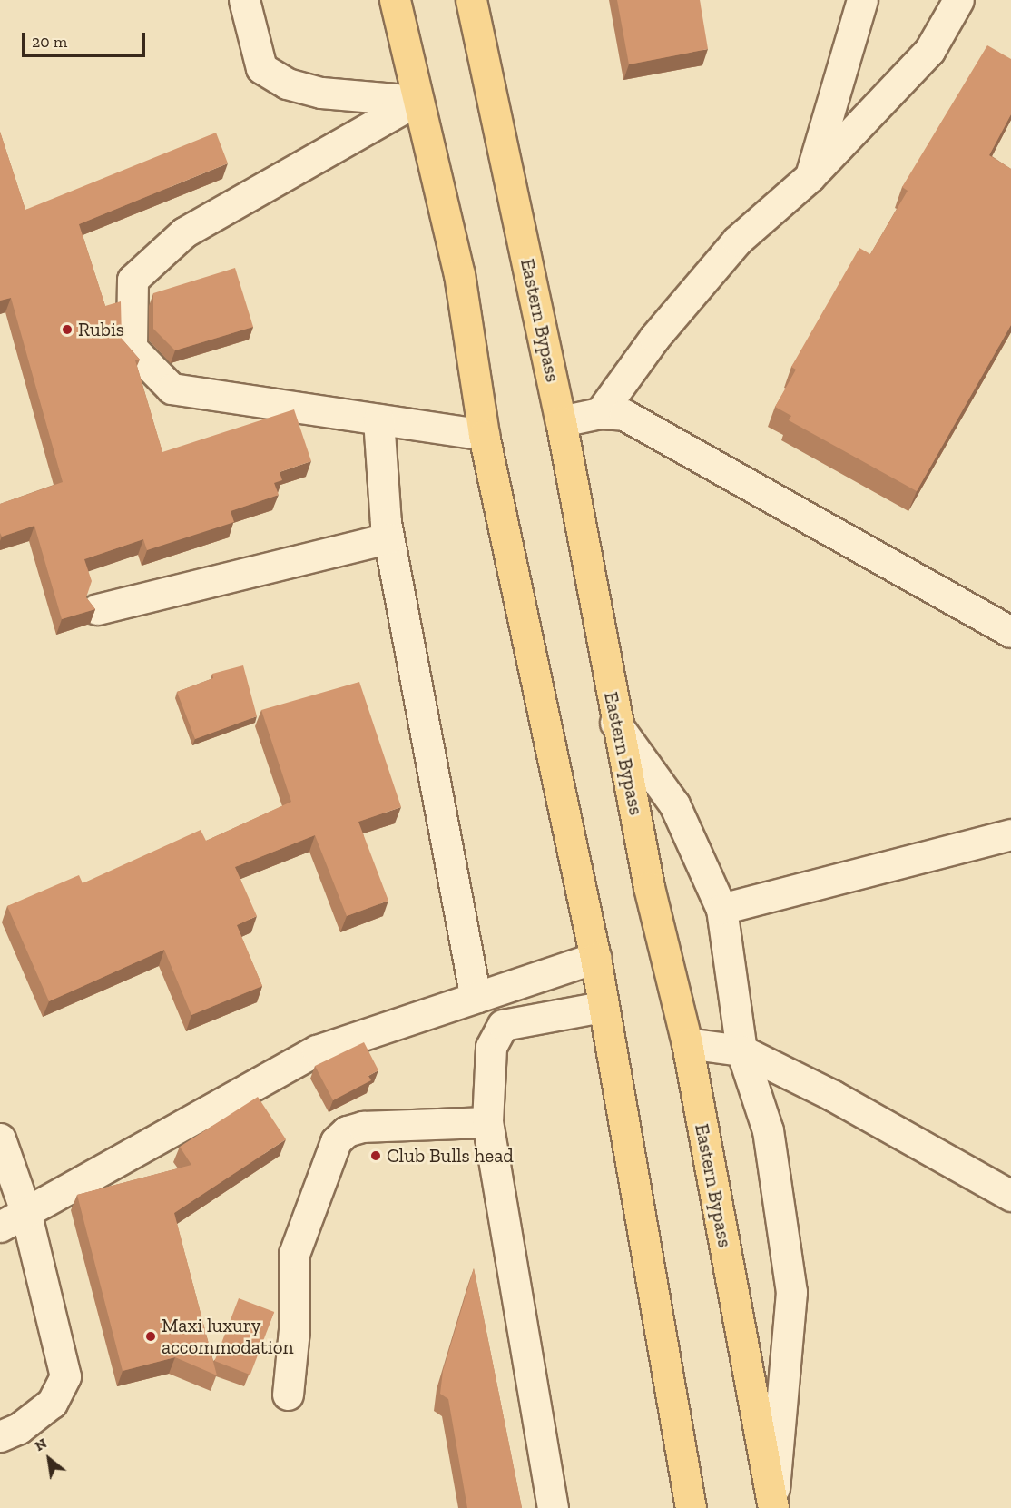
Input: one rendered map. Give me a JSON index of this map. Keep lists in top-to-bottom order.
{
  "streets": {
    "main road": ["Eastern Bypass"]
  },
  "places": ["Rubis", "Club Bulls head", "Maxi luxury accommodation"],
  "scale_bar": "20 m",
  "north": "top left"
}
